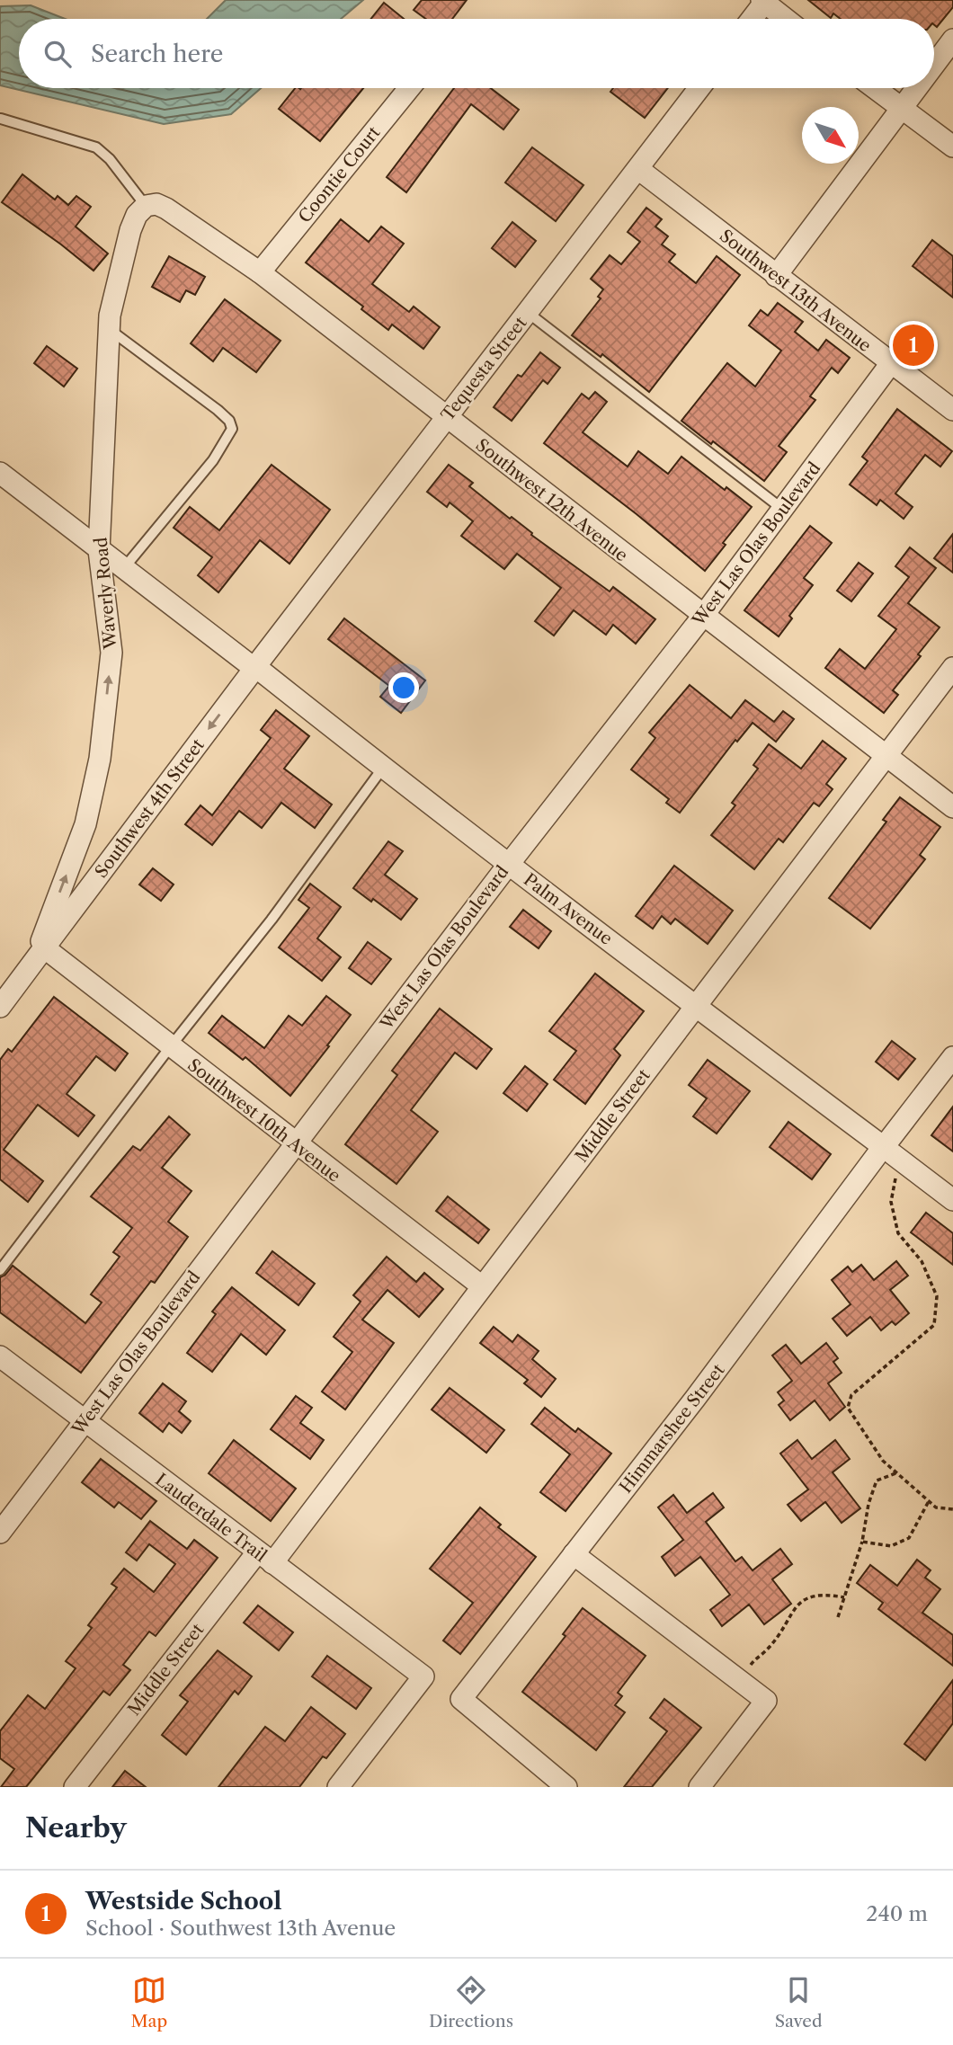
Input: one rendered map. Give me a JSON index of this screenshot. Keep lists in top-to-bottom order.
{
  "streets": {
    "street": [
      "Coontie Court",
      "Southwest 13th Avenue",
      "Tequesta Street",
      "Southwest 12th Avenue",
      "West Las Olas Boulevard",
      "Waverly Road",
      "Southwest 4th Street",
      "Palm Avenue",
      "Middle Street",
      "Southwest 10th Avenue",
      "Himmarshee Street",
      "Lauderdale Trail"
    ]
  },
  "crossings": [
    ["Coontie Court", "Southwest 12th Avenue"],
    ["Southwest 13th Avenue", "Tequesta Street"],
    ["Southwest 13th Avenue", "West Las Olas Boulevard"],
    ["Tequesta Street", "Southwest 12th Avenue"],
    ["Tequesta Street", "Southwest 4th Street"],
    ["Tequesta Street", "Palm Avenue"],
    ["Southwest 12th Avenue", "West Las Olas Boulevard"],
    ["Southwest 12th Avenue", "Waverly Road"],
    ["Southwest 12th Avenue", "Middle Street"],
    ["West Las Olas Boulevard", "Palm Avenue"],
    ["West Las Olas Boulevard", "Southwest 10th Avenue"],
    ["West Las Olas Boulevard", "Lauderdale Trail"],
    ["Waverly Road", "Southwest 4th Street"],
    ["Waverly Road", "Palm Avenue"],
    ["Waverly Road", "Southwest 10th Avenue"],
    ["Southwest 4th Street", "Palm Avenue"],
    ["Southwest 4th Street", "Southwest 10th Avenue"],
    ["Palm Avenue", "Middle Street"],
    ["Palm Avenue", "Himmarshee Street"],
    ["Middle Street", "Southwest 10th Avenue"],
    ["Middle Street", "Lauderdale Trail"]
  ],
  "one_way": ["Waverly Road", "Southwest 4th Street"],
  "north": "bottom right",
  "page": {
    "search": "Search here",
    "pins": "1",
    "heading": "Nearby",
    "list": [
      {
        "mark": "1",
        "name": "Westside School",
        "note": "School · Southwest 13th Avenue",
        "value": "240 m"
      }
    ],
    "nav": ["Map", "Directions", "Saved"]
  }
}
